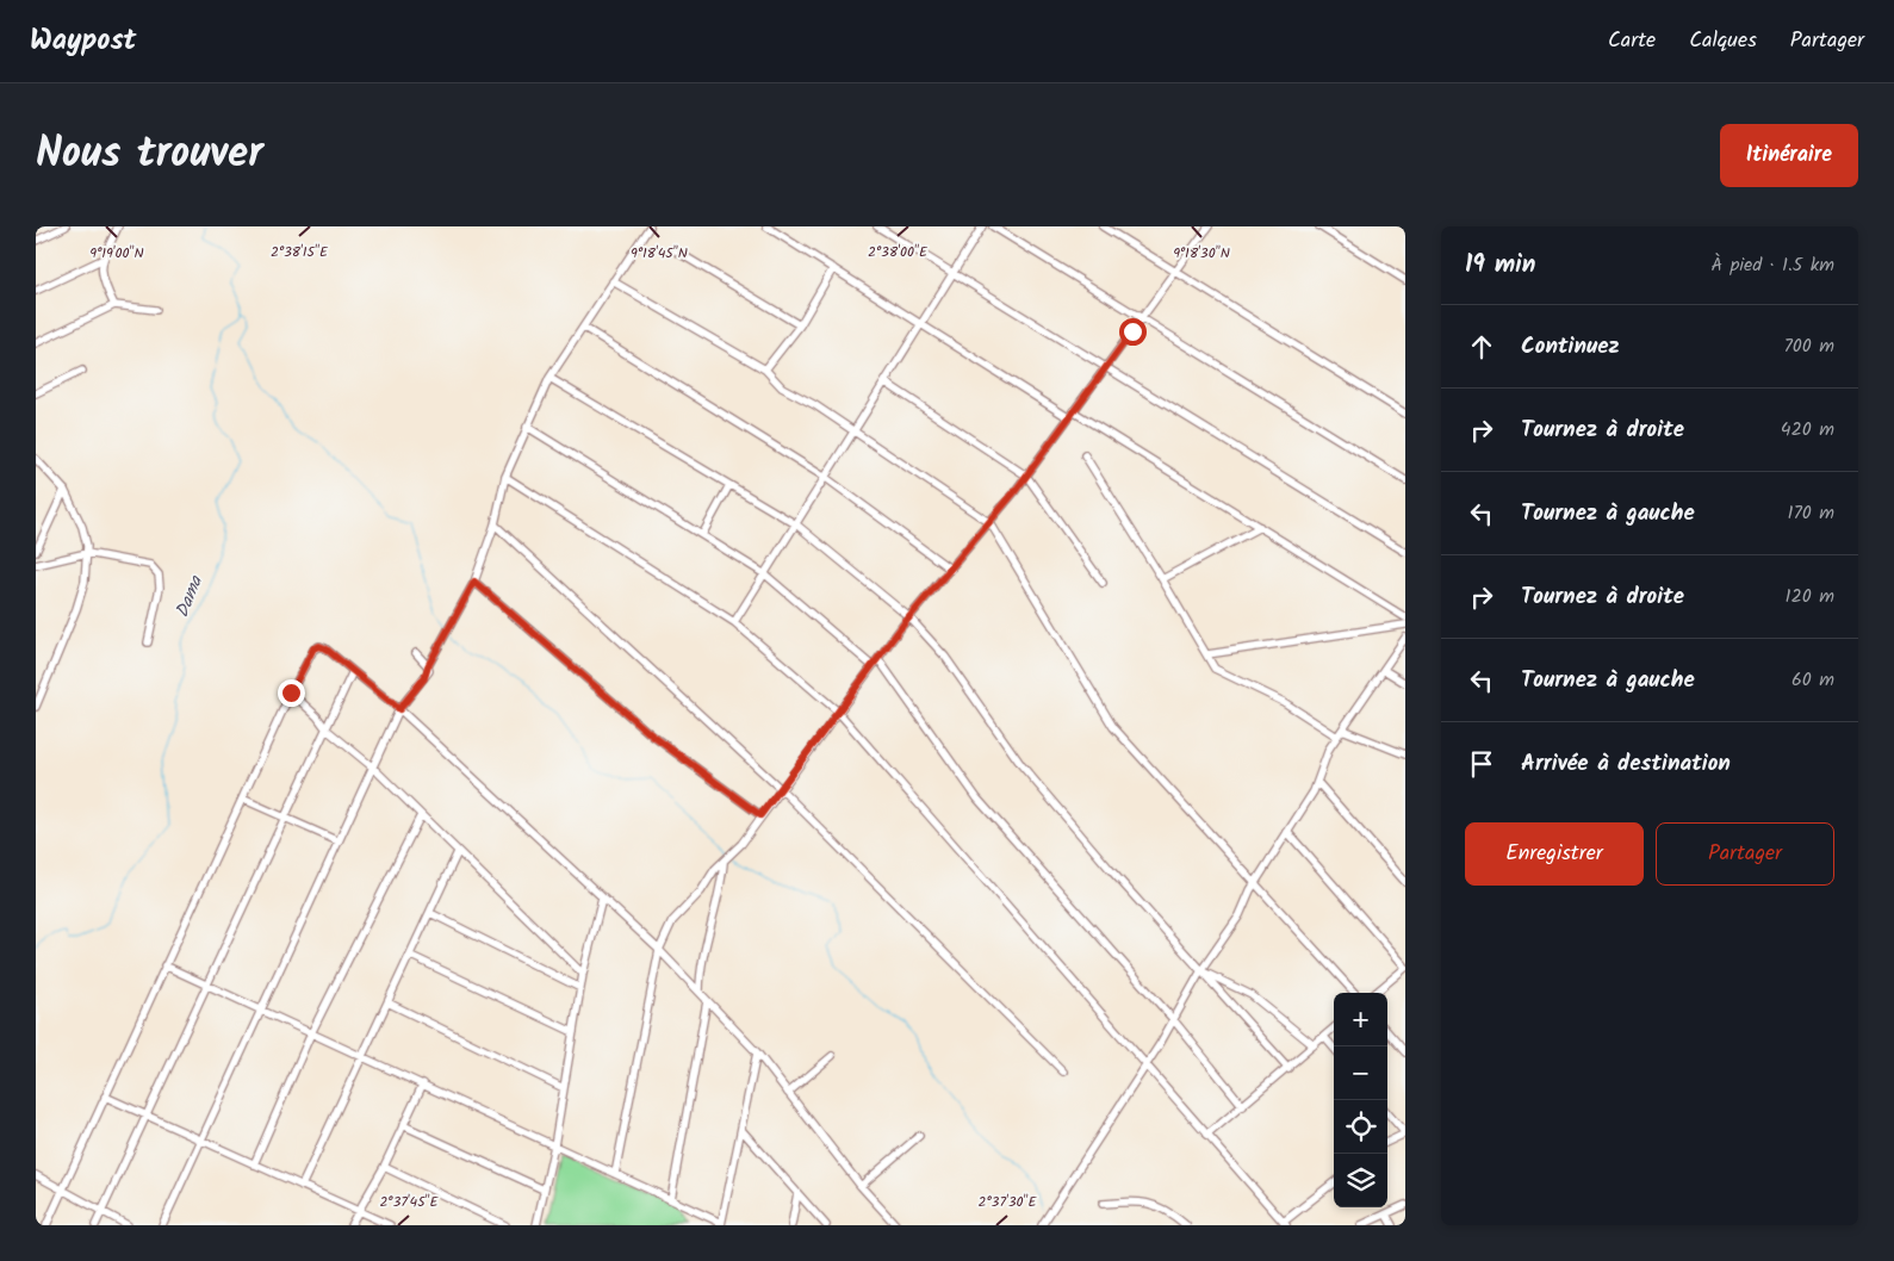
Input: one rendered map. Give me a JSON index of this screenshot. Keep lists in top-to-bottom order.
{
  "water": ["Dama"],
  "page": {
    "header": "Waypost",
    "nav": ["Carte", "Calques", "Partager"],
    "title": "Nous trouver",
    "buttons": [
      "Itinéraire",
      ["Enregistrer", "Partager"]
    ],
    "heading": ["19 min", "À pied · 1.5 km"],
    "list": [
      ["Continuez", "700 m"],
      ["Tournez à droite", "420 m"],
      ["Tournez à gauche", "170 m"],
      ["Tournez à droite", "120 m"],
      ["Tournez à gauche", "60 m"],
      "Arrivée à destination"
    ],
    "map_buttons": ["+", "−"]
  },
  "coordinates": [
    "2°38'15\"E",
    "2°38'00\"E",
    "9°19'00\"N",
    "9°18'45\"N",
    "9°18'30\"N",
    "2°37'45\"E",
    "2°37'30\"E"
  ]
}
